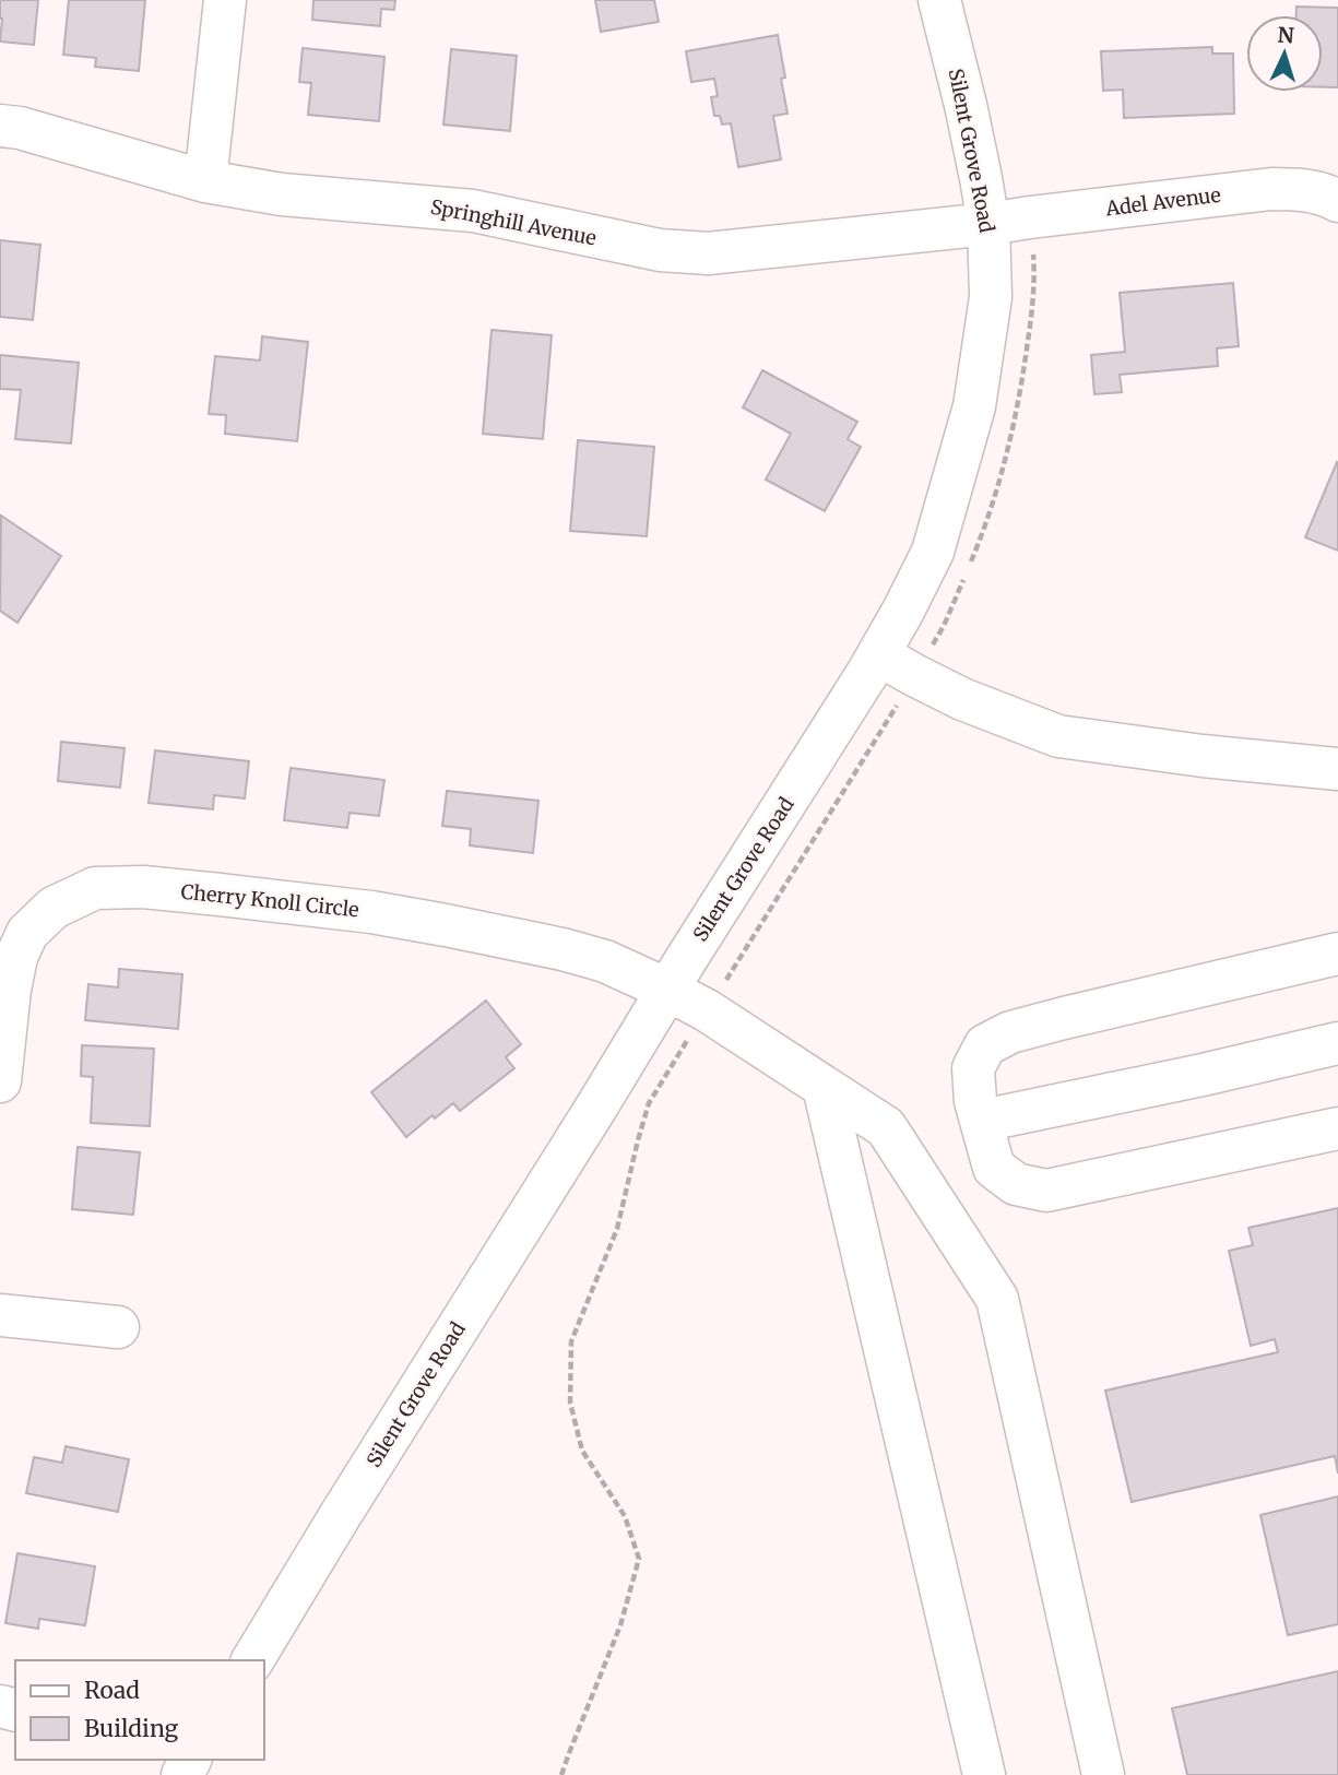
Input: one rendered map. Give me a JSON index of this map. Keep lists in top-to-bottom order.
{
  "streets": {
    "street": [
      "Silent Grove Road",
      "Adel Avenue",
      "Springhill Avenue",
      "Cherry Knoll Circle"
    ]
  },
  "crossings": [
    ["Silent Grove Road", "Adel Avenue"],
    ["Silent Grove Road", "Springhill Avenue"],
    ["Silent Grove Road", "Cherry Knoll Circle"],
    ["Adel Avenue", "Springhill Avenue"]
  ],
  "legend": ["Road", "Building"],
  "north": "top"
}
